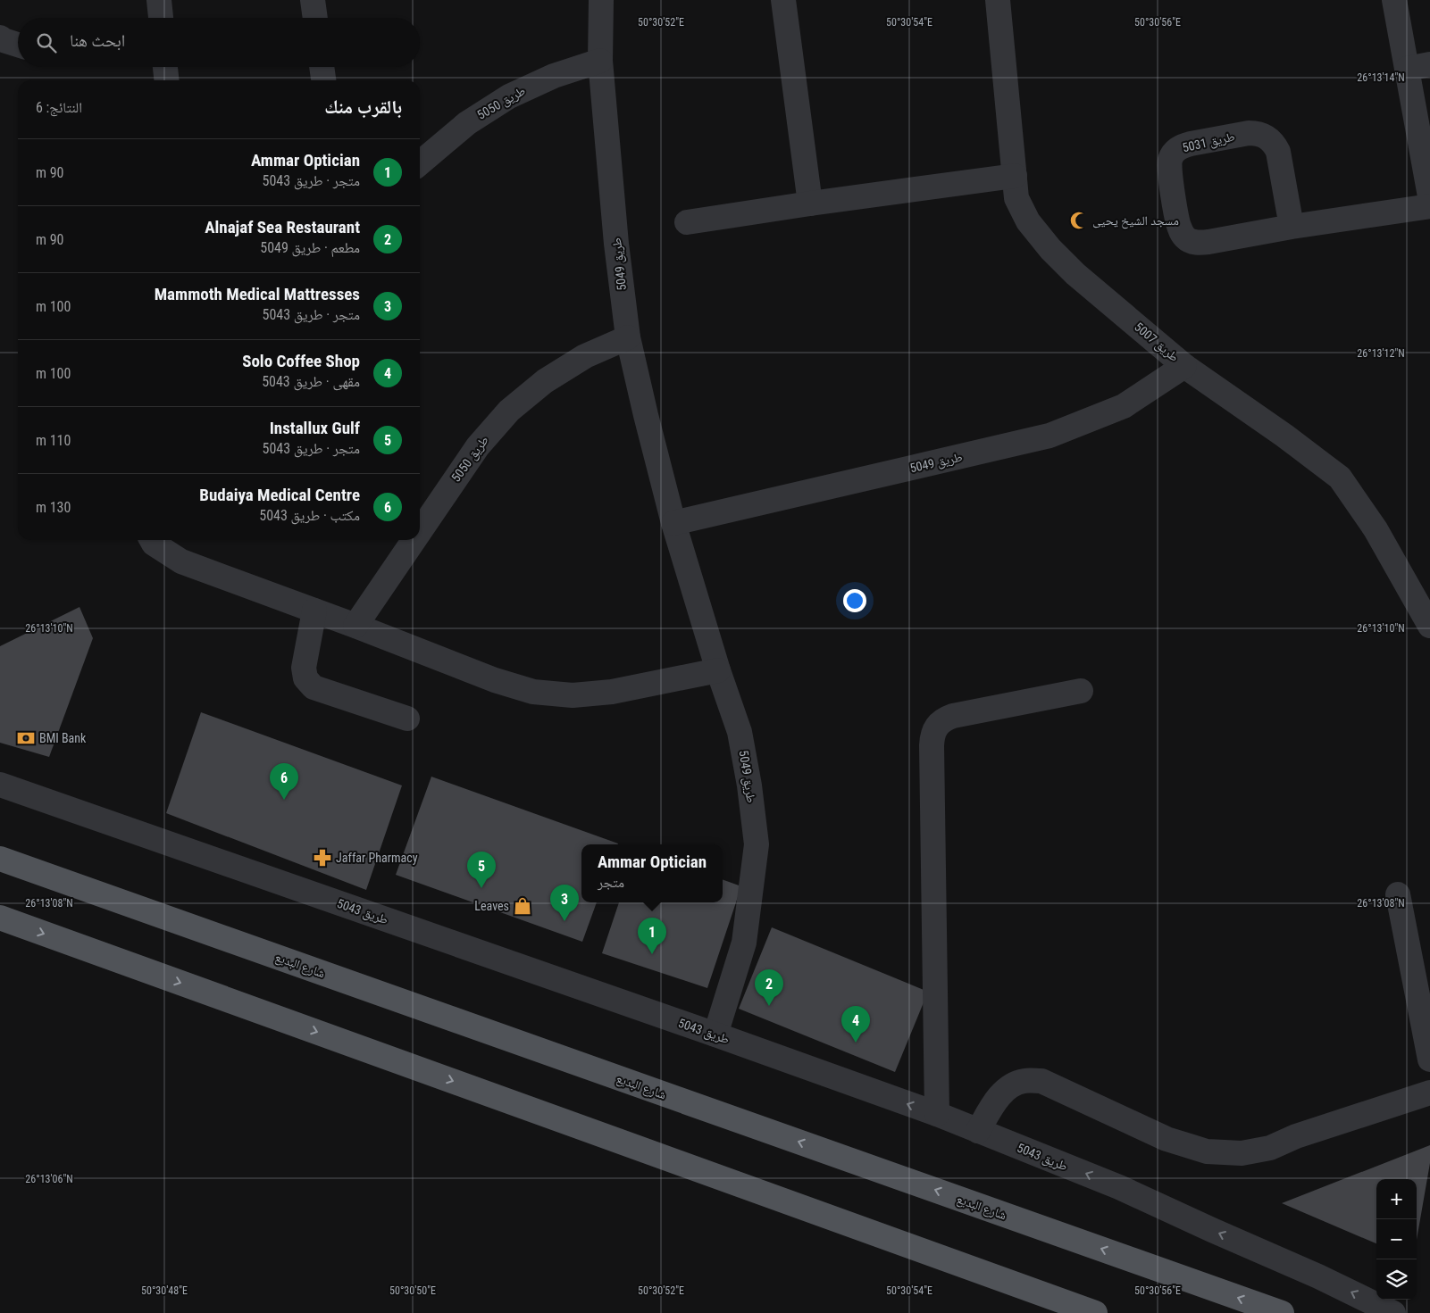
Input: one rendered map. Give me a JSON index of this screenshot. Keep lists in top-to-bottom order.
{
  "streets": {
    "main road": ["شارع البديع"],
    "street": [
      "طريق 5050",
      "طريق 5031",
      "طريق 5049",
      "طريق 5007",
      "طريق 5043"
    ]
  },
  "crossings": [
    ["طريق 5050", "طريق 5049"],
    ["طريق 5049", "طريق 5007"],
    ["طريق 5049", "طريق 5043"]
  ],
  "one_way": ["طريق 5043"],
  "places": {
    "mosque": ["مسجد الشيخ يحيى"],
    "bank": ["BMI Bank"],
    "pharmacy": ["Jaffar Pharmacy"],
    "shop": ["Leaves"]
  },
  "page": {
    "search": "ابحث هنا",
    "heading": ["بالقرب منك", "النتائج: 6"],
    "list": [
      {
        "mark": "1",
        "name": "Ammar Optician",
        "note": "متجر · طريق 5043",
        "value": "90 m"
      },
      {
        "mark": "2",
        "name": "Alnajaf Sea Restaurant",
        "note": "مطعم · طريق 5049",
        "value": "90 m"
      },
      {
        "mark": "3",
        "name": "Mammoth Medical Mattresses",
        "note": "متجر · طريق 5043",
        "value": "100 m"
      },
      {
        "mark": "4",
        "name": "Solo Coffee Shop",
        "note": "مقهى · طريق 5043",
        "value": "100 m"
      },
      {
        "mark": "5",
        "name": "Installux Gulf",
        "note": "متجر · طريق 5043",
        "value": "110 m"
      },
      {
        "mark": "6",
        "name": "Budaiya Medical Centre",
        "note": "مكتب · طريق 5043",
        "value": "130 m"
      }
    ],
    "pins": [
      "6",
      "5",
      "3",
      "1",
      "2",
      "4"
    ],
    "popup": ["Ammar Optician", "متجر"],
    "map_buttons": ["+", "−"]
  },
  "coordinates": [
    "50°30'52\"E",
    "50°30'54\"E",
    "50°30'56\"E",
    "26°13'14\"N",
    "26°13'12\"N",
    "26°13'10\"N",
    "26°13'08\"N",
    "26°13'06\"N",
    "50°30'48\"E",
    "50°30'50\"E"
  ]
}
